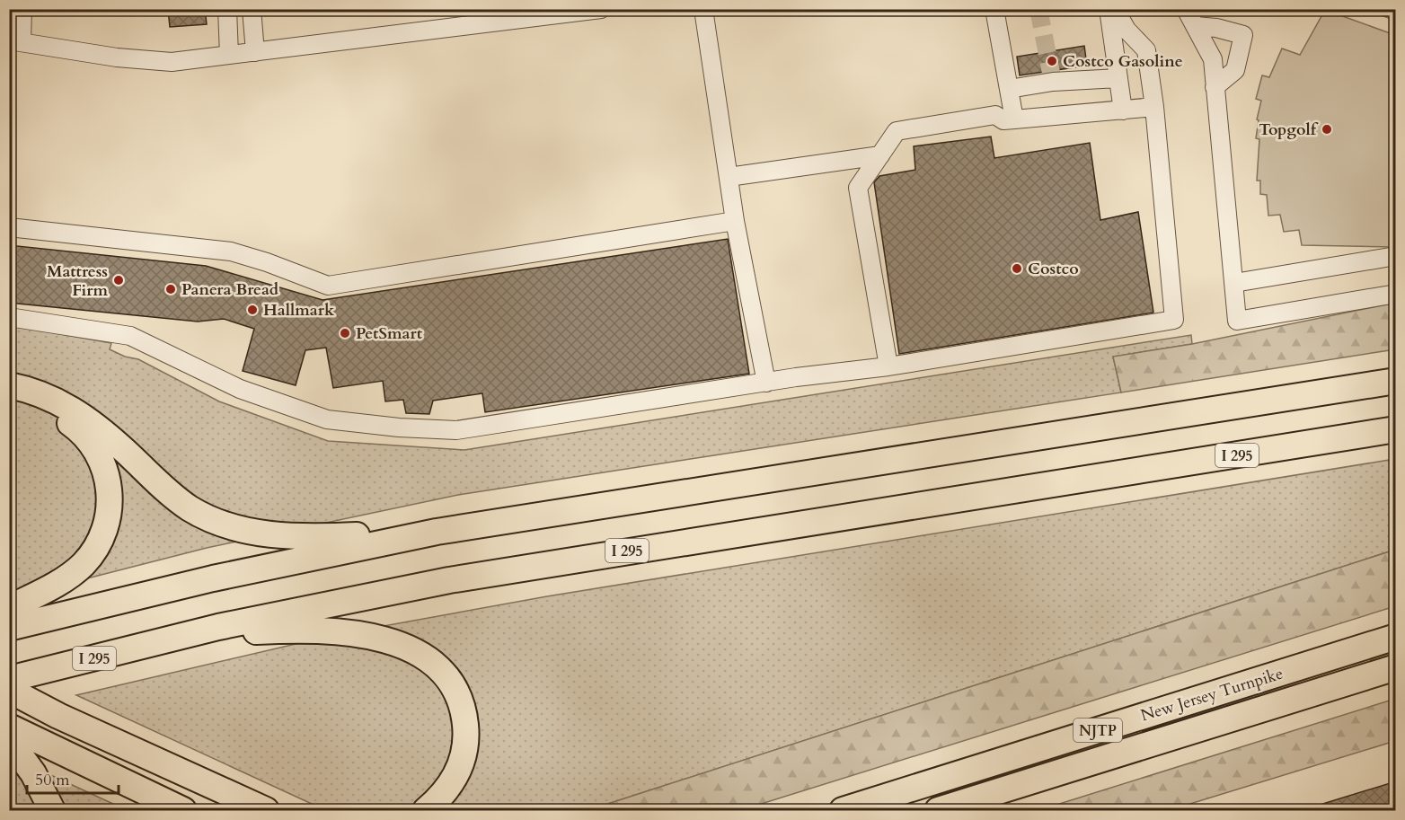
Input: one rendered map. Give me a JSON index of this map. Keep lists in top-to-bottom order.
{
  "streets": {
    "highway": ["I 295", "New Jersey Turnpike", "NJTP"]
  },
  "places": [
    "Costco Gasoline",
    "Topgolf",
    "Costco",
    "Mattress Firm",
    "Panera Bread",
    "Hallmark",
    "PetSmart"
  ],
  "scale_bar": "50 m"
}
